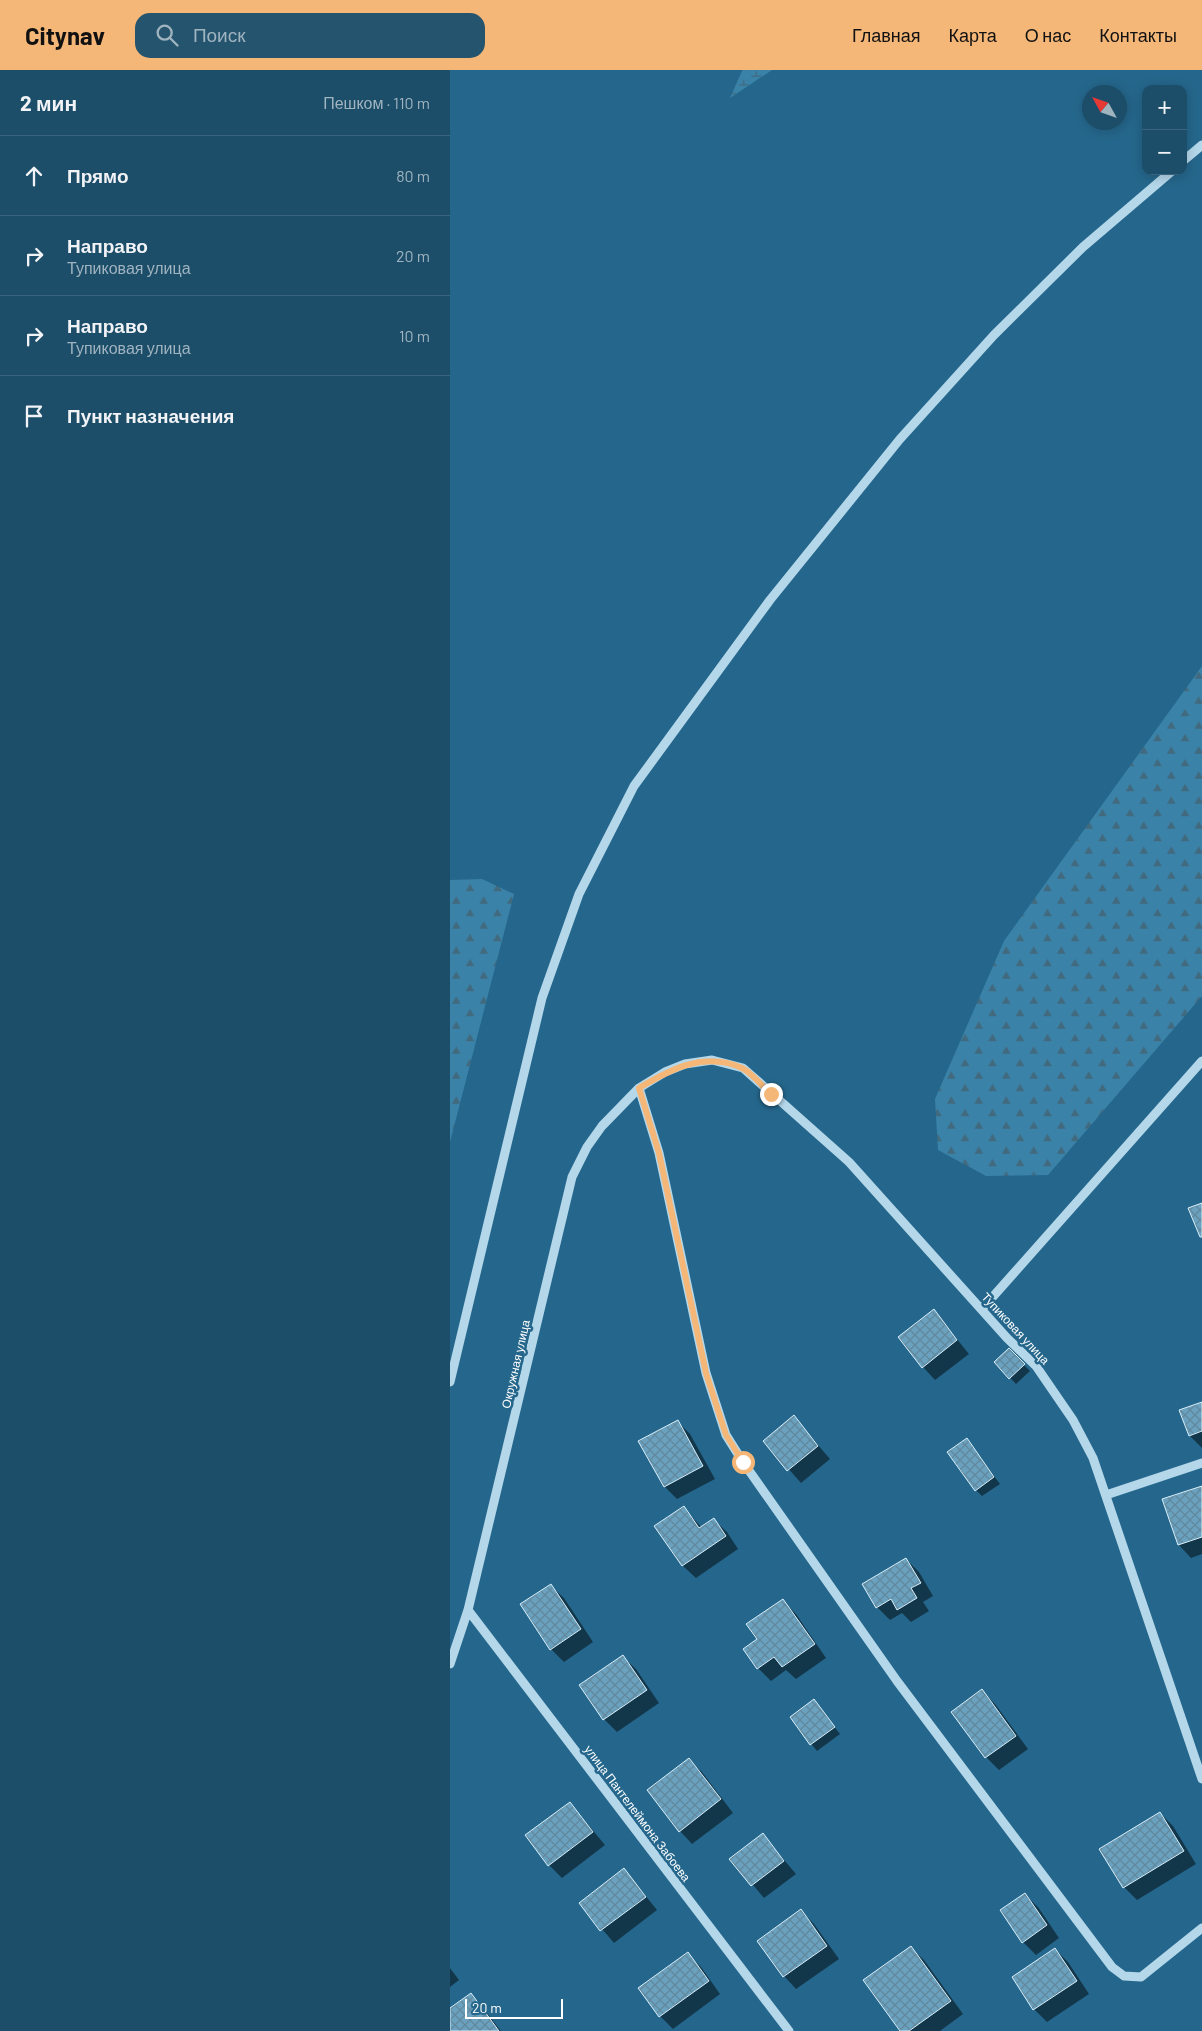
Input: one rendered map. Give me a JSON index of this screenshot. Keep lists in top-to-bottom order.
{
  "streets": {
    "street": ["Тупиковая улица", "Окружная улица", "улица Пантелеймона Забоева"]
  },
  "crossings": [
    ["Тупиковая улица", "Окружная улица"],
    ["Окружная улица", "улица Пантелеймона Забоева"]
  ],
  "scale_bar": "20 m",
  "north": "top left",
  "page": {
    "header": "Citynav",
    "search": "Поиск",
    "nav": [
      "Главная",
      "Карта",
      "О нас",
      "Контакты"
    ],
    "heading": ["2 мин", "Пешком · 110 m"],
    "map_buttons": ["+", "−"],
    "list": [
      ["Прямо", "80 m"],
      ["Направо", "Тупиковая улица", "20 m"],
      ["Направо", "Тупиковая улица", "10 m"],
      "Пункт назначения"
    ],
    "scale": "20 m"
  }
}
